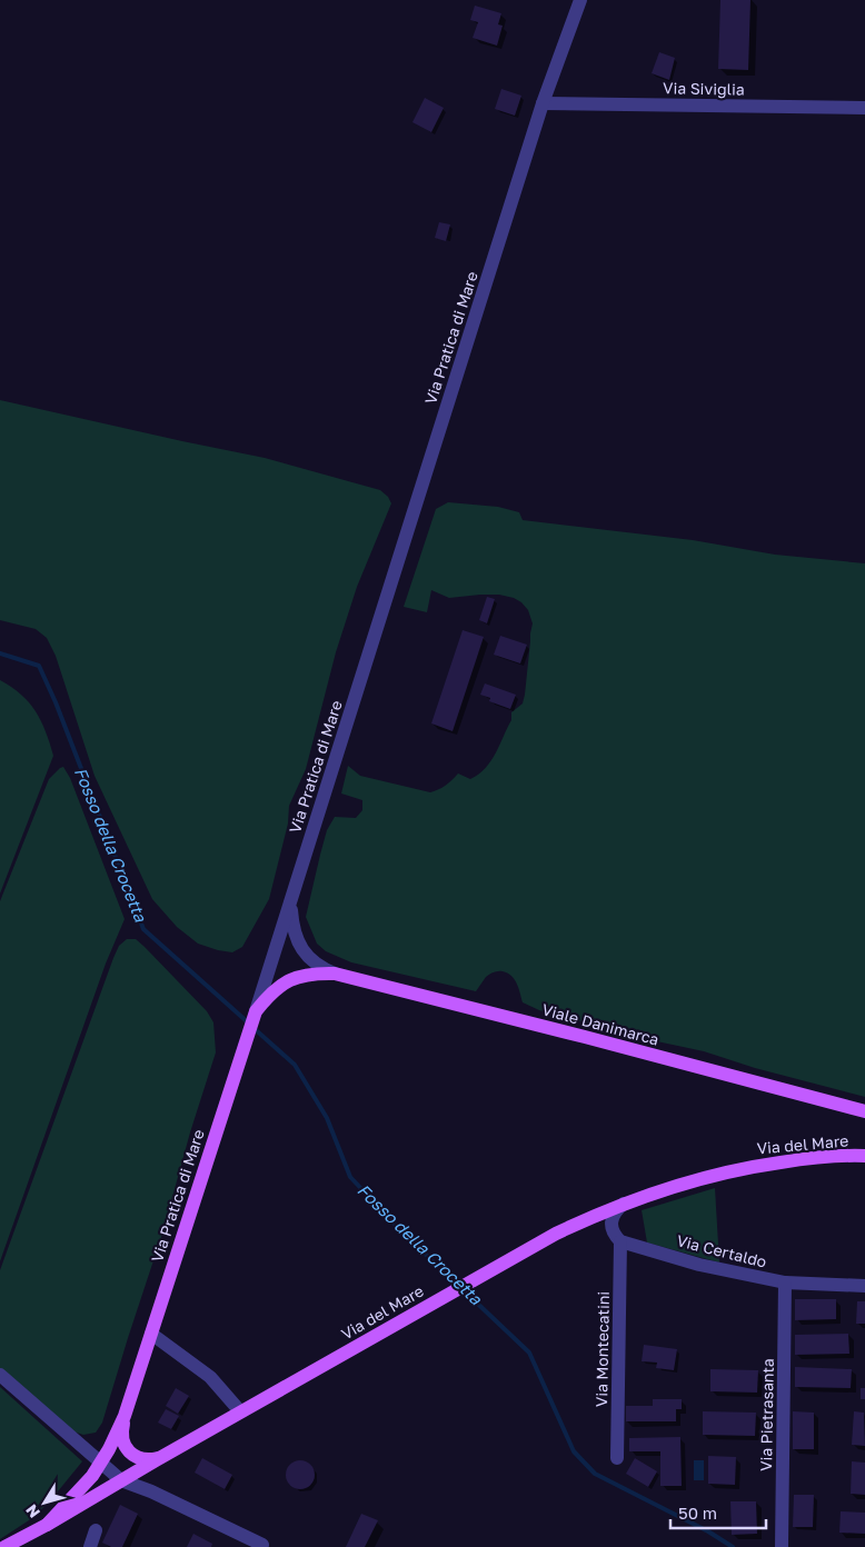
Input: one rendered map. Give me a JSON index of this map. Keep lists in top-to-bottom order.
{
  "streets": {
    "main road": ["Via Pratica di Mare", "Viale Danimarca", "Via del Mare"],
    "street": [
      "Via Siviglia",
      "Via Certaldo",
      "Via Montecatini",
      "Via Pietrasanta"
    ]
  },
  "crossings": [
    ["Via Siviglia", "Via Pratica di Mare"],
    ["Via Pratica di Mare", "Viale Danimarca"],
    ["Via Pratica di Mare", "Via del Mare"],
    ["Via Certaldo", "Via Montecatini"],
    ["Via Certaldo", "Via Pietrasanta"]
  ],
  "water": ["Fosso della Crocetta"],
  "scale_bar": "50 m",
  "north": "bottom left"
}
